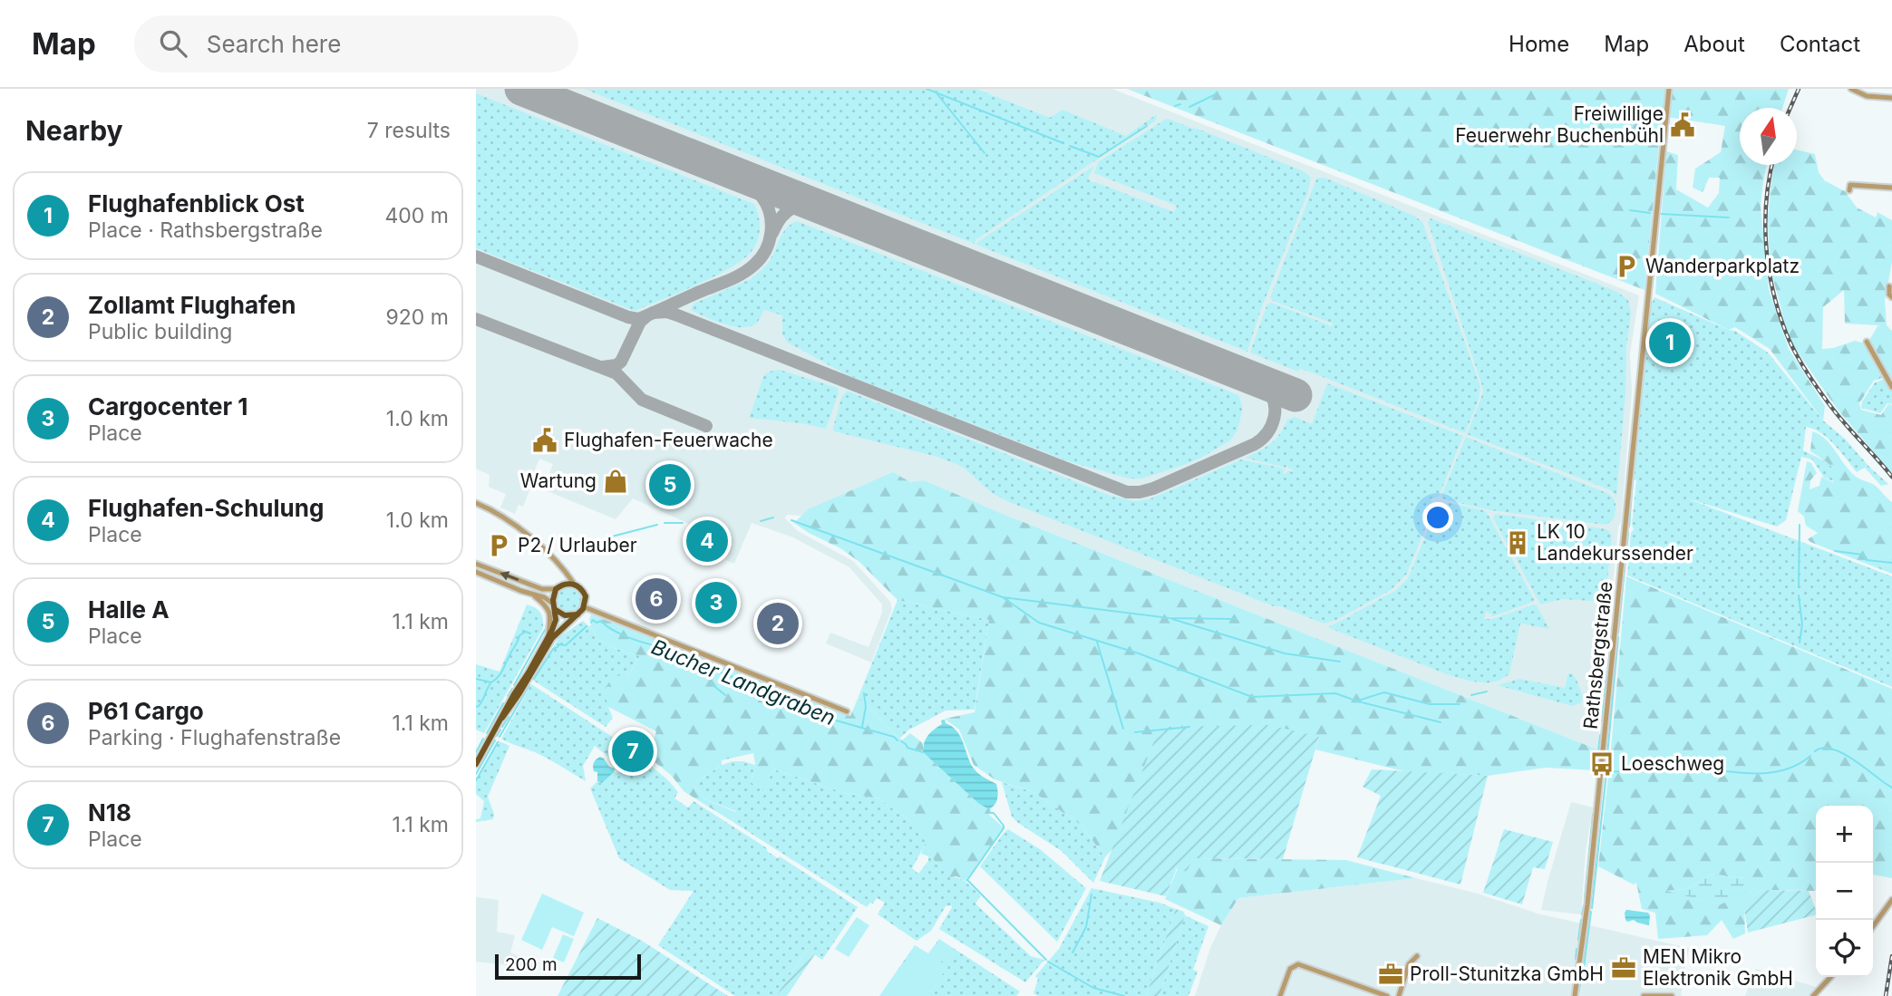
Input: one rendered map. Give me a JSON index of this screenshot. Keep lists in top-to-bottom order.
{
  "streets": {
    "street": ["Rathsbergstraße"]
  },
  "water": ["Bucher Landgraben"],
  "places": {
    "public building": ["Freiwillige Feuerwehr Buchenbühl", "Flughafen-Feuerwache"],
    "parking": ["Wanderparkplatz", "P2 / Urlauber"],
    "shop": ["Wartung"],
    "building": ["LK 10 Landekurssender"],
    "bus stop": ["Loeschweg"],
    "office": ["MEN Mikro Elektronik GmbH", "Proll-Stunitzka GmbH"]
  },
  "scale_bar": "200 m",
  "north": "top",
  "page": {
    "header": "Map",
    "search": "Search here",
    "nav": [
      "Home",
      "Map",
      "About",
      "Contact"
    ],
    "heading": ["Nearby", "7 results"],
    "list": [
      {
        "mark": "1",
        "name": "Flughafenblick Ost",
        "note": "Place · Rathsbergstraße",
        "value": "400 m"
      },
      {
        "mark": "2",
        "name": "Zollamt Flughafen",
        "note": "Public building",
        "value": "920 m"
      },
      {
        "mark": "3",
        "name": "Cargocenter 1",
        "note": "Place",
        "value": "1.0 km"
      },
      {
        "mark": "4",
        "name": "Flughafen-Schulung",
        "note": "Place",
        "value": "1.0 km"
      },
      {
        "mark": "5",
        "name": "Halle A",
        "note": "Place",
        "value": "1.1 km"
      },
      {
        "mark": "6",
        "name": "P61 Cargo",
        "note": "Parking · Flughafenstraße",
        "value": "1.1 km"
      },
      {
        "mark": "7",
        "name": "N18",
        "note": "Place",
        "value": "1.1 km"
      }
    ],
    "pins": [
      "1",
      "5",
      "4",
      "6",
      "3",
      "2",
      "7"
    ],
    "map_buttons": ["+", "−"],
    "scale": "200 m"
  }
}
